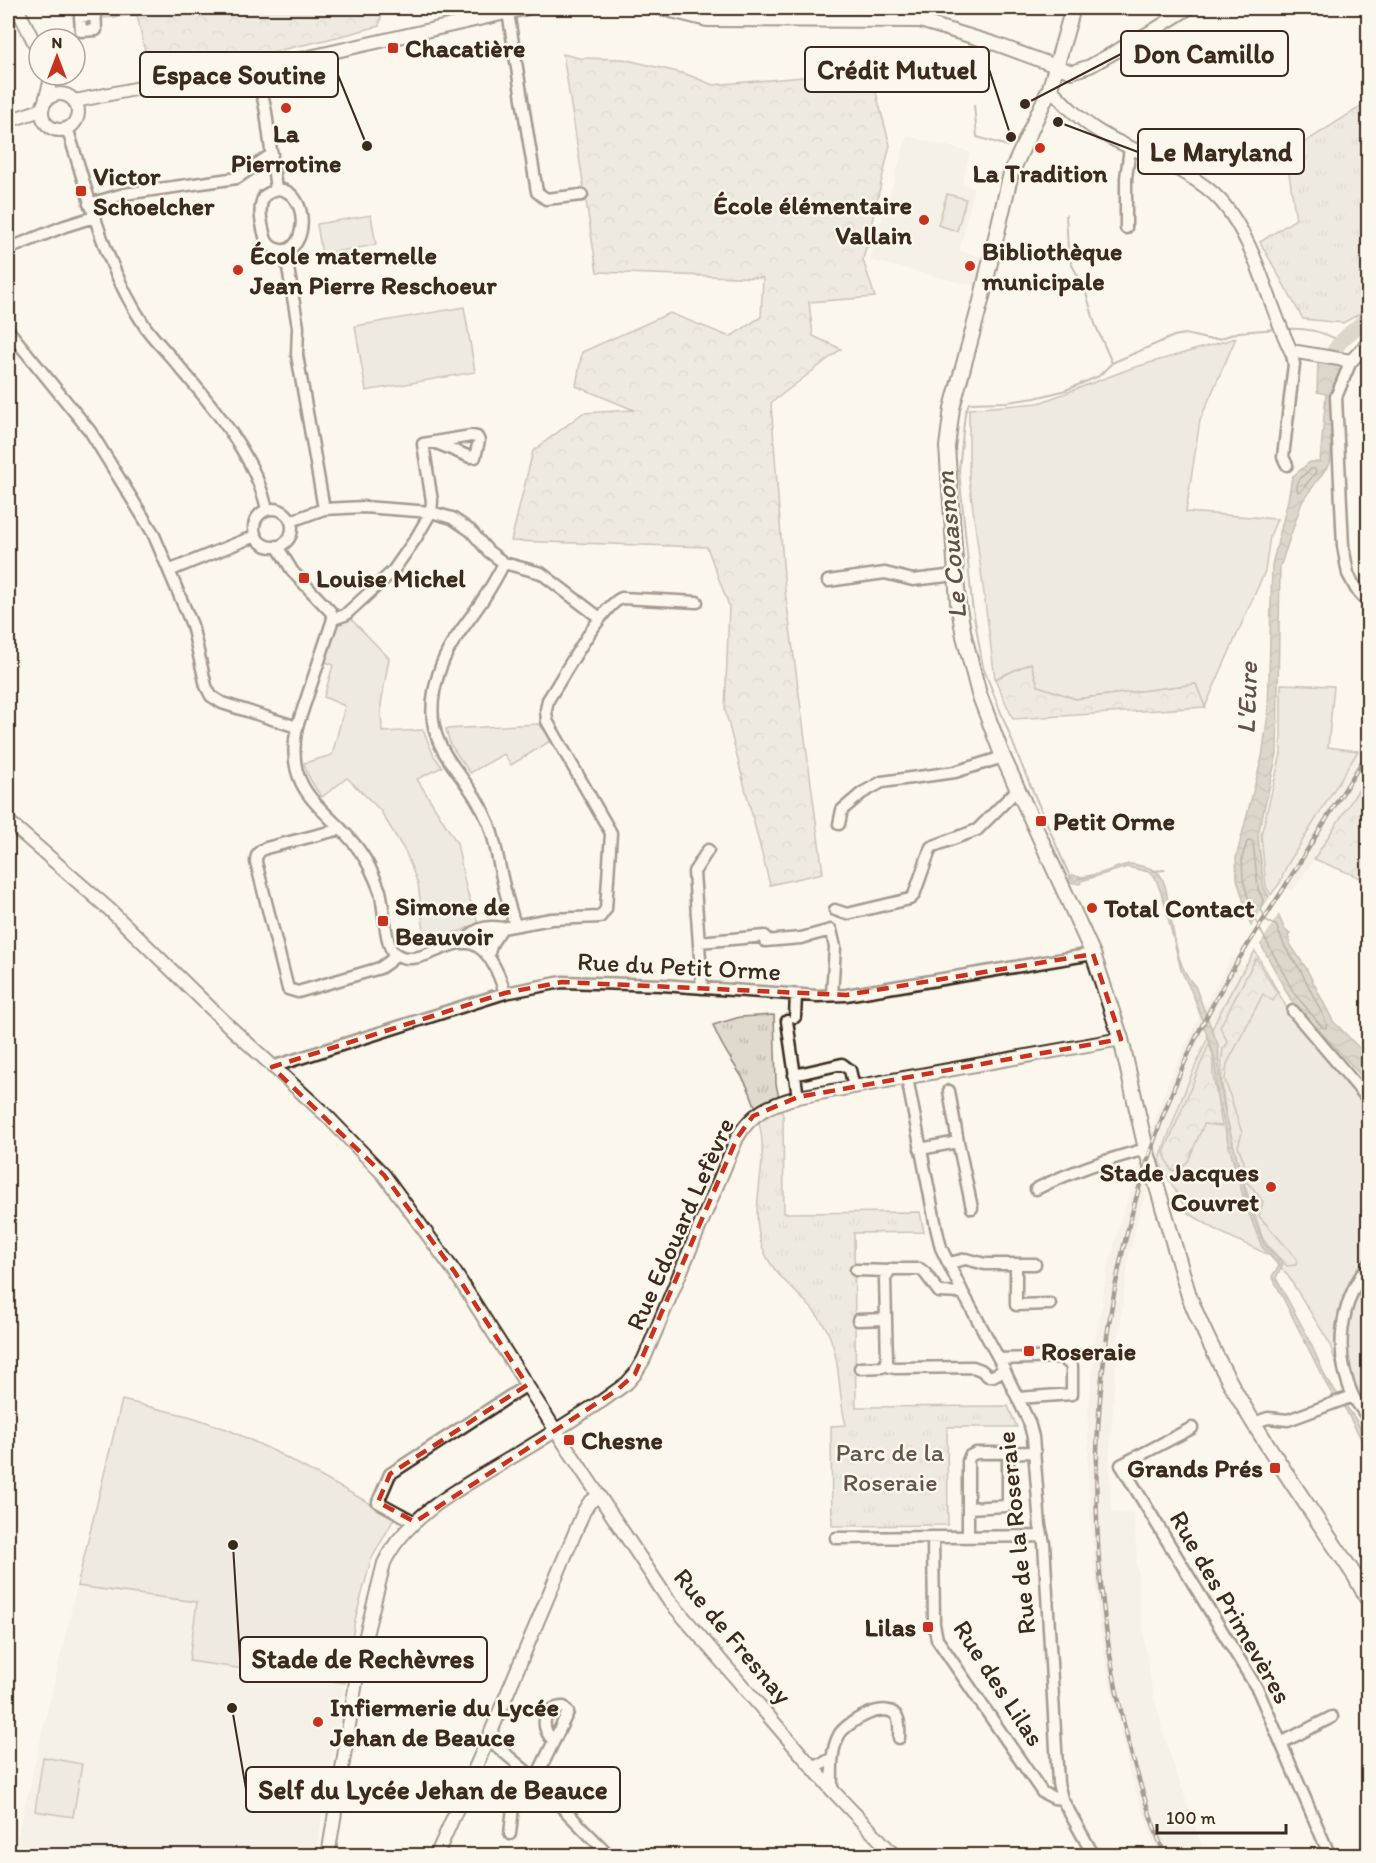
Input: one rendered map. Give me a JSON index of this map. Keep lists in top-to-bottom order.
{
  "streets": {
    "street": [
      "Rue du Petit Orme",
      "Rue Edouard Lefèvre",
      "Rue de la Roseraie",
      "Rue des Primevères",
      "Rue de Fresnay",
      "Rue des Lilas"
    ]
  },
  "crossings": [
    ["Rue du Petit Orme", "Rue de Fresnay"],
    ["Rue Edouard Lefèvre", "Rue de la Roseraie"],
    ["Rue Edouard Lefèvre", "Rue de Fresnay"],
    ["Rue de la Roseraie", "Rue des Lilas"]
  ],
  "water": ["Le Couasnon", "L'Eure"],
  "parks": ["Parc de la Roseraie"],
  "places": {
    "transit": [
      "Chacatière",
      "Victor Schoelcher",
      "Louise Michel",
      "Petit Orme",
      "Simone de Beauvoir",
      "Roseraie",
      "Chesne",
      "Grands Prés",
      "Lilas"
    ],
    "other": [
      "Don Camillo",
      "La Pierrotine",
      "Le Maryland",
      "Crédit Mutuel",
      "Espace Soutine",
      "La Tradition",
      "École élémentaire Vallain",
      "Bibliothèque municipale",
      "École maternelle Jean Pierre Reschoeur",
      "Total Contact",
      "Stade Jacques Couvret",
      "Stade de Rechèvres",
      "Self du Lycée Jehan de Beauce",
      "Infiermerie du Lycée Jehan de Beauce"
    ]
  },
  "scale_bar": "100 m",
  "north": "top"
}
